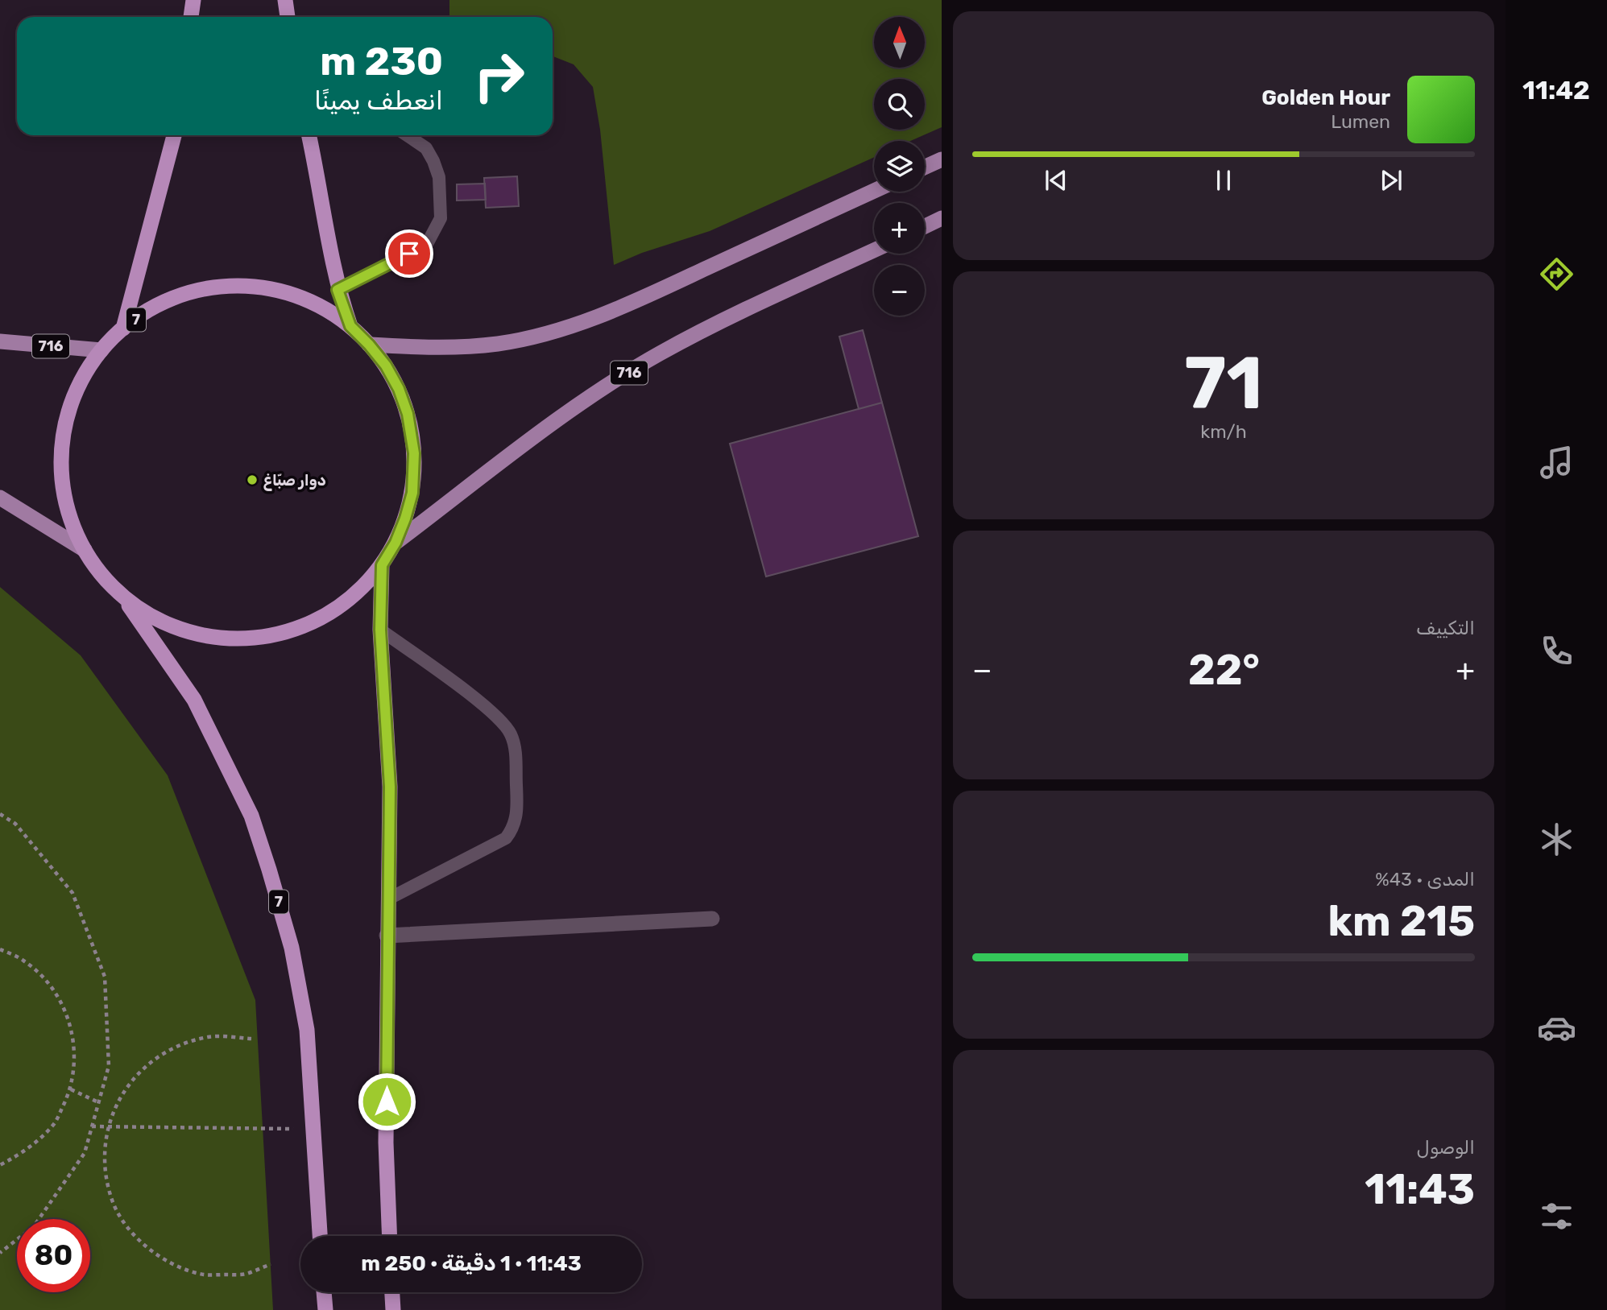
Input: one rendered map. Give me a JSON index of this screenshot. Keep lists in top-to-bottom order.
{
  "streets": {
    "highway": ["7"],
    "main road": ["716"]
  },
  "crossings": [
    ["7", "716"]
  ],
  "places": ["دوار صبّاغ"],
  "north": "top",
  "page": {
    "tabs": "11:42",
    "map_buttons": ["+", "−"],
    "turn": ["230 m", "انعطف يمينًا"],
    "song": ["Golden Hour", "Lumen"],
    "tile": [
      ["71", "km/h"],
      "التكييف",
      ["المدى · 43%", "215 km"],
      ["الوصول", "11:43"]
    ],
    "heat": ["−", "22°", "+"],
    "limit": "80",
    "trip": "11:43 · 1 دقيقة · 250 m"
  }
}
